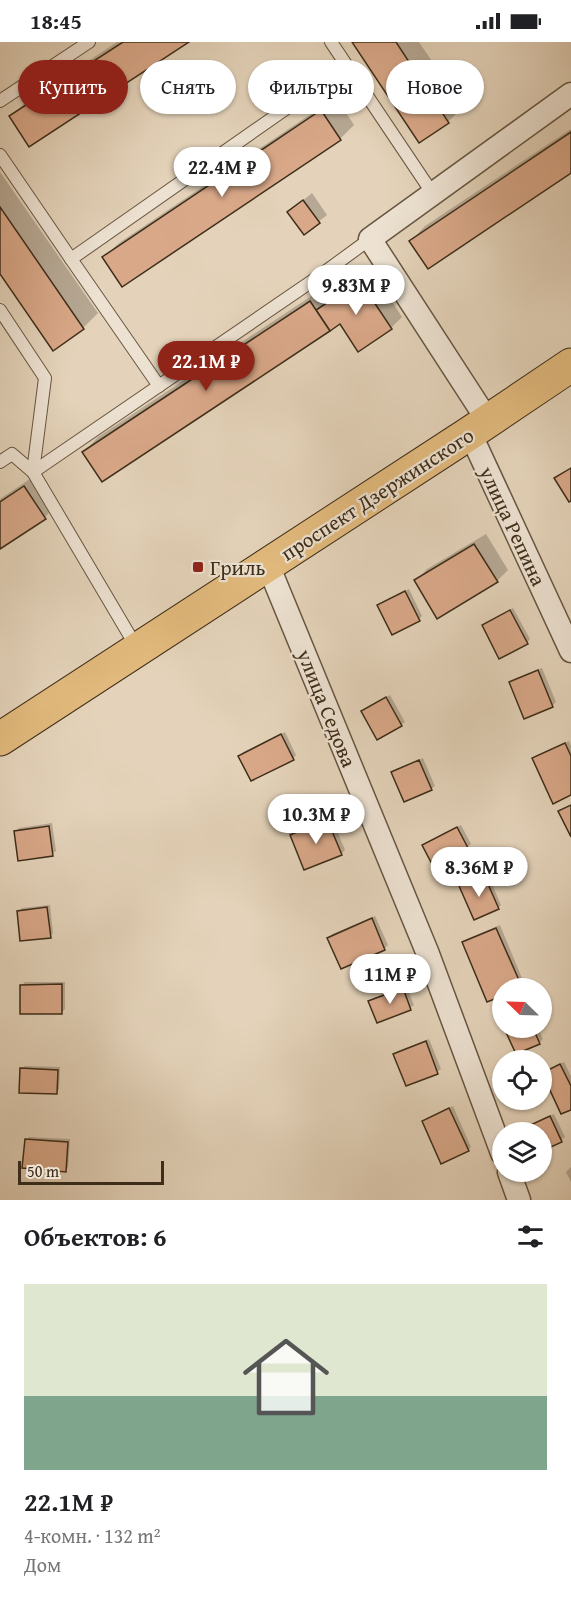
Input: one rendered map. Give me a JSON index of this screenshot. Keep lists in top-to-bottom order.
{
  "streets": {
    "main road": ["проспект Дзержинского"],
    "street": ["улица Репина", "улица Седова"]
  },
  "crossings": [
    ["проспект Дзержинского", "улица Репина"],
    ["проспект Дзержинского", "улица Седова"]
  ],
  "places": {
    "transit": ["Гриль"]
  },
  "scale_bar": "50 m",
  "north": "top left",
  "page": {
    "status": "18:45",
    "chip": [
      "Купить",
      "Снять",
      "Фильтры",
      "Новое"
    ],
    "price": [
      "22.4M ₽",
      "9.83M ₽",
      "22.1M ₽",
      "10.3M ₽",
      "8.36M ₽",
      "11M ₽"
    ],
    "scale": "50 m",
    "heading": "Объектов: 6",
    "list": [
      {
        "name": "22.1M ₽",
        "note": "4-комн. · 132 m² · Дом"
      }
    ]
  }
}
